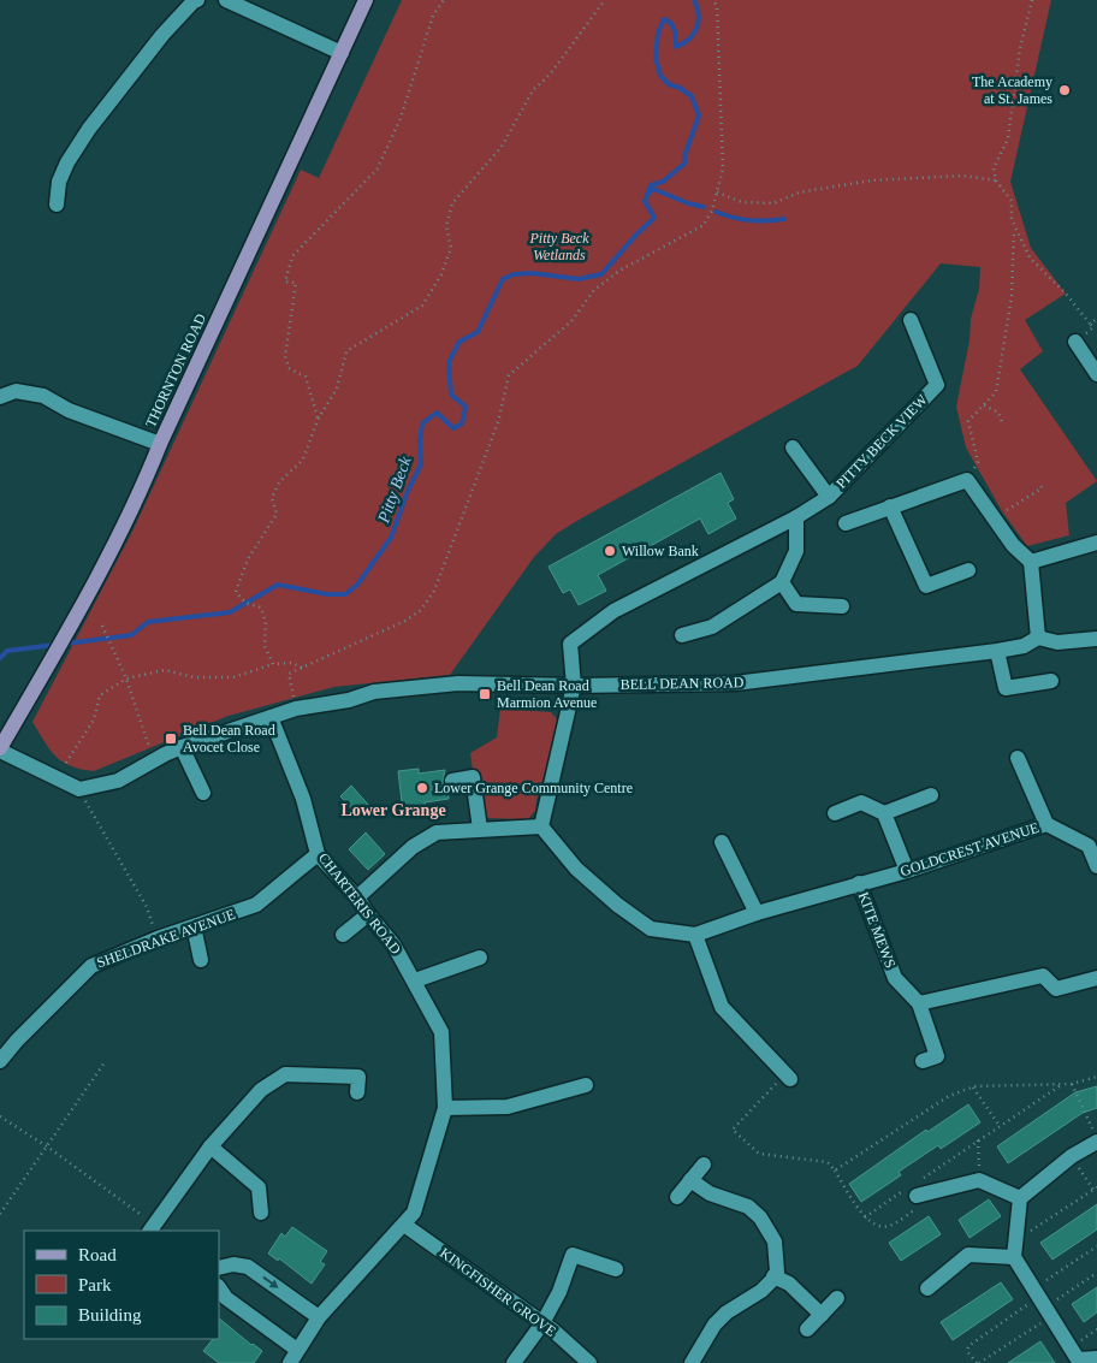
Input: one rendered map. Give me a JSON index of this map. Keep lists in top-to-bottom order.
{
  "streets": {
    "main road": ["THORNTON ROAD"],
    "street": [
      "PITTY BECK VIEW",
      "BELL DEAN ROAD",
      "GOLDCREST AVENUE",
      "CHARTERIS ROAD",
      "KITE MEWS",
      "SHELDRAKE AVENUE",
      "KINGFISHER GROVE"
    ]
  },
  "crossings": [
    ["PITTY BECK VIEW", "BELL DEAN ROAD"],
    ["BELL DEAN ROAD", "CHARTERIS ROAD"],
    ["GOLDCREST AVENUE", "KITE MEWS"],
    ["CHARTERIS ROAD", "SHELDRAKE AVENUE"],
    ["CHARTERIS ROAD", "KINGFISHER GROVE"]
  ],
  "districts": ["Lower Grange"],
  "water": ["Pitty Beck"],
  "parks": ["Pitty Beck Wetlands"],
  "places": {
    "other": ["The Academy at St. James", "Willow Bank", "Lower Grange Community Centre"],
    "transit": ["Bell Dean Road Marmion Avenue", "Bell Dean Road Avocet Close"]
  },
  "legend": ["Road", "Park", "Building"]
}
